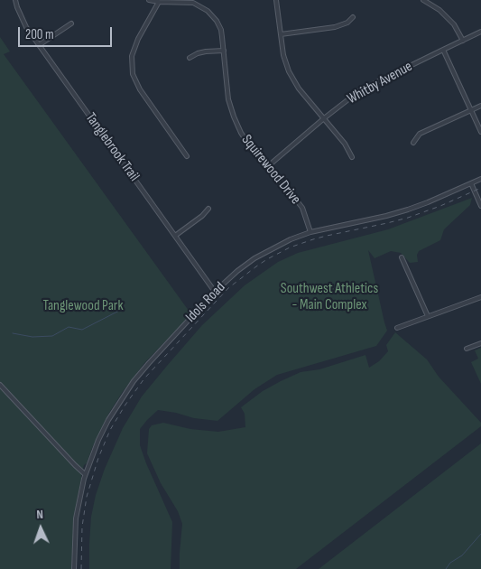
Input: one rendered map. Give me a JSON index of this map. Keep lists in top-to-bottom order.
{
  "streets": {
    "street": [
      "Whitby Avenue",
      "Tanglebrook Trail",
      "Squirewood Drive",
      "Idols Road"
    ]
  },
  "crossings": [
    ["Whitby Avenue", "Squirewood Drive"],
    ["Tanglebrook Trail", "Idols Road"],
    ["Squirewood Drive", "Idols Road"]
  ],
  "parks": ["Southwest Athletics - Main Complex", "Tanglewood Park"],
  "scale_bar": "200 m",
  "north": "top"
}
